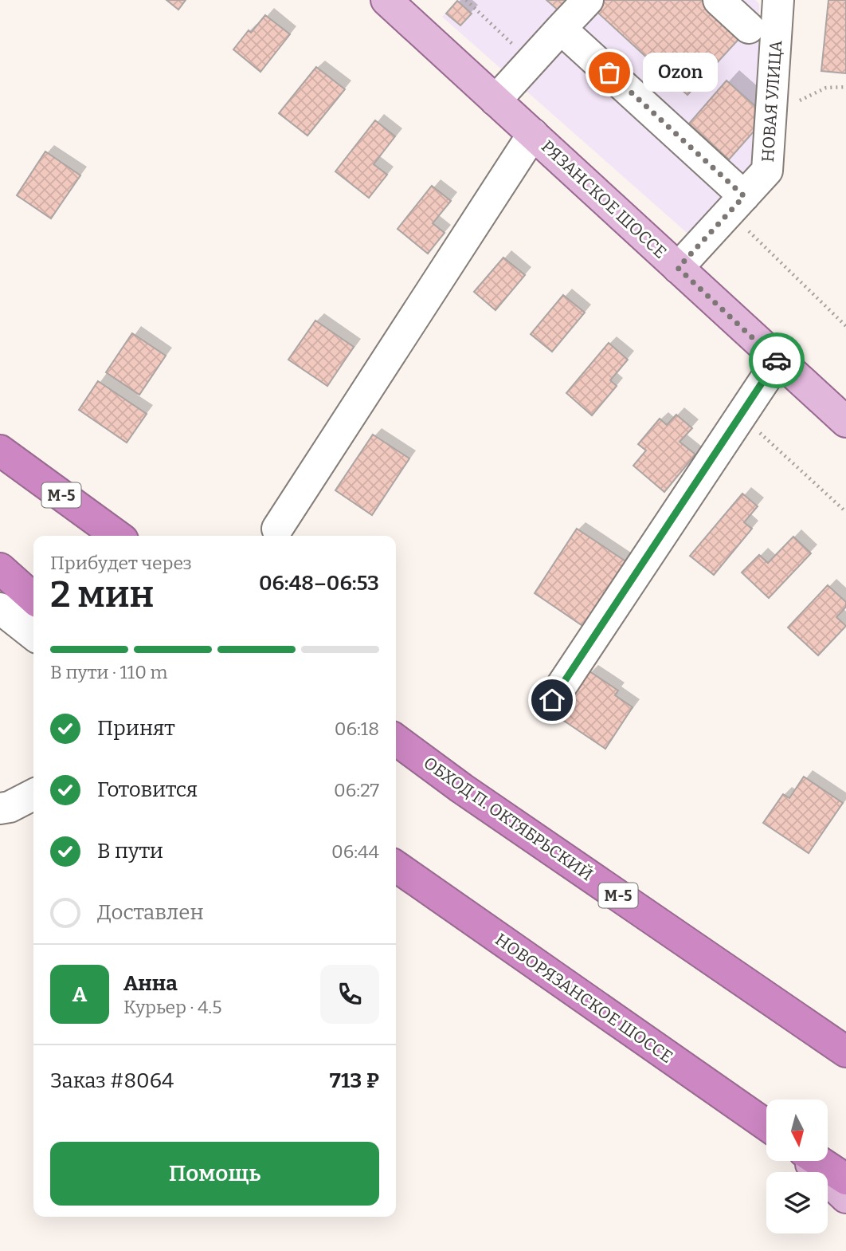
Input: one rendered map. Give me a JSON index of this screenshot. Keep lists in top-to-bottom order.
{
  "streets": {
    "highway": ["М-5", "ОБХОД П. ОКТЯБРЬСКИЙ", "НОВОРЯЗАНСКОЕ ШОССЕ"],
    "main road": ["РЯЗАНСКОЕ ШОССЕ"],
    "street": ["НОВАЯ УЛИЦА"]
  },
  "crossings": [
    ["НОВАЯ УЛИЦА", "РЯЗАНСКОЕ ШОССЕ"]
  ],
  "places": ["Ozon"],
  "north": "bottom",
  "page": {
    "bubble": "Ozon",
    "heading": ["2 мин", "Прибудет через", "06:48–06:53"],
    "panel": [
      "Анна",
      "Курьер · 4.5",
      "Заказ #8064",
      "713 ₽"
    ],
    "bar": "В пути · 110 m",
    "list": [
      ["Принят", "06:18"],
      ["Готовится", "06:27"],
      ["В пути", "06:44"],
      "Доставлен"
    ],
    "round": "А",
    "buttons": "Помощь"
  }
}
